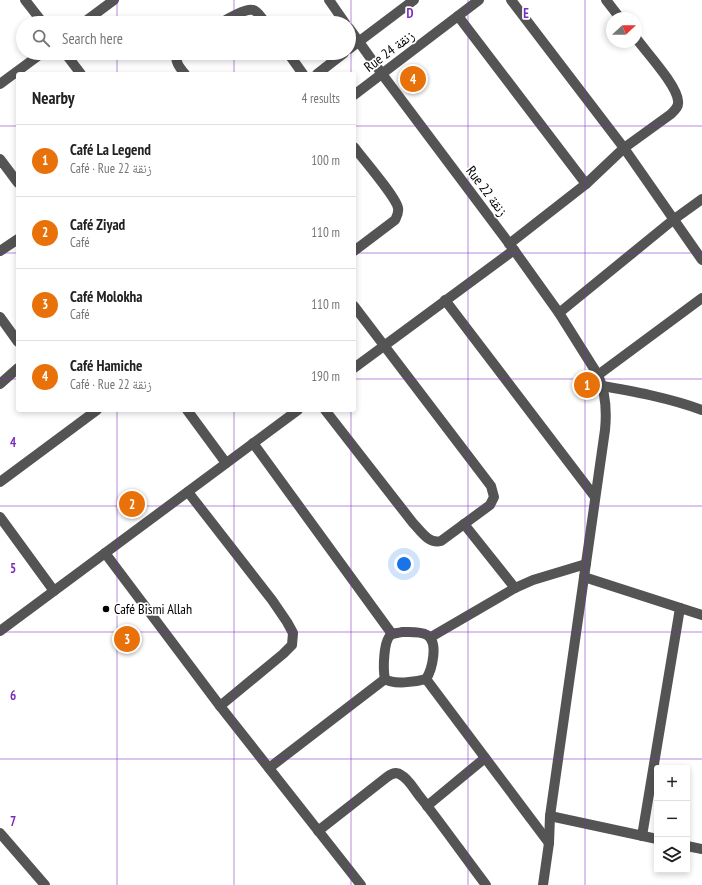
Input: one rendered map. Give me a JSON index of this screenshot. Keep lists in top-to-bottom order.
{
  "streets": {
    "street": ["Rue 24 زنقة", "Rue 22 زنقة"]
  },
  "crossings": [
    ["Rue 24 زنقة", "Rue 22 زنقة"]
  ],
  "places": ["Café Bismi Allah"],
  "north": "right",
  "page": {
    "search": "Search here",
    "pins": [
      "4",
      "1",
      "2",
      "3"
    ],
    "heading": ["Nearby", "4 results"],
    "list": [
      {
        "mark": "1",
        "name": "Café La Legend",
        "note": "Café · Rue 22 زنقة",
        "value": "100 m"
      },
      {
        "mark": "2",
        "name": "Café Ziyad",
        "note": "Café",
        "value": "110 m"
      },
      {
        "mark": "3",
        "name": "Café Molokha",
        "note": "Café",
        "value": "110 m"
      },
      {
        "mark": "4",
        "name": "Café Hamiche",
        "note": "Café · Rue 22 زنقة",
        "value": "190 m"
      }
    ],
    "map_buttons": ["+", "−"]
  },
  "grid": {
    "columns": ["D", "E"],
    "rows": [
      "4",
      "5",
      "6",
      "7"
    ]
  }
}
